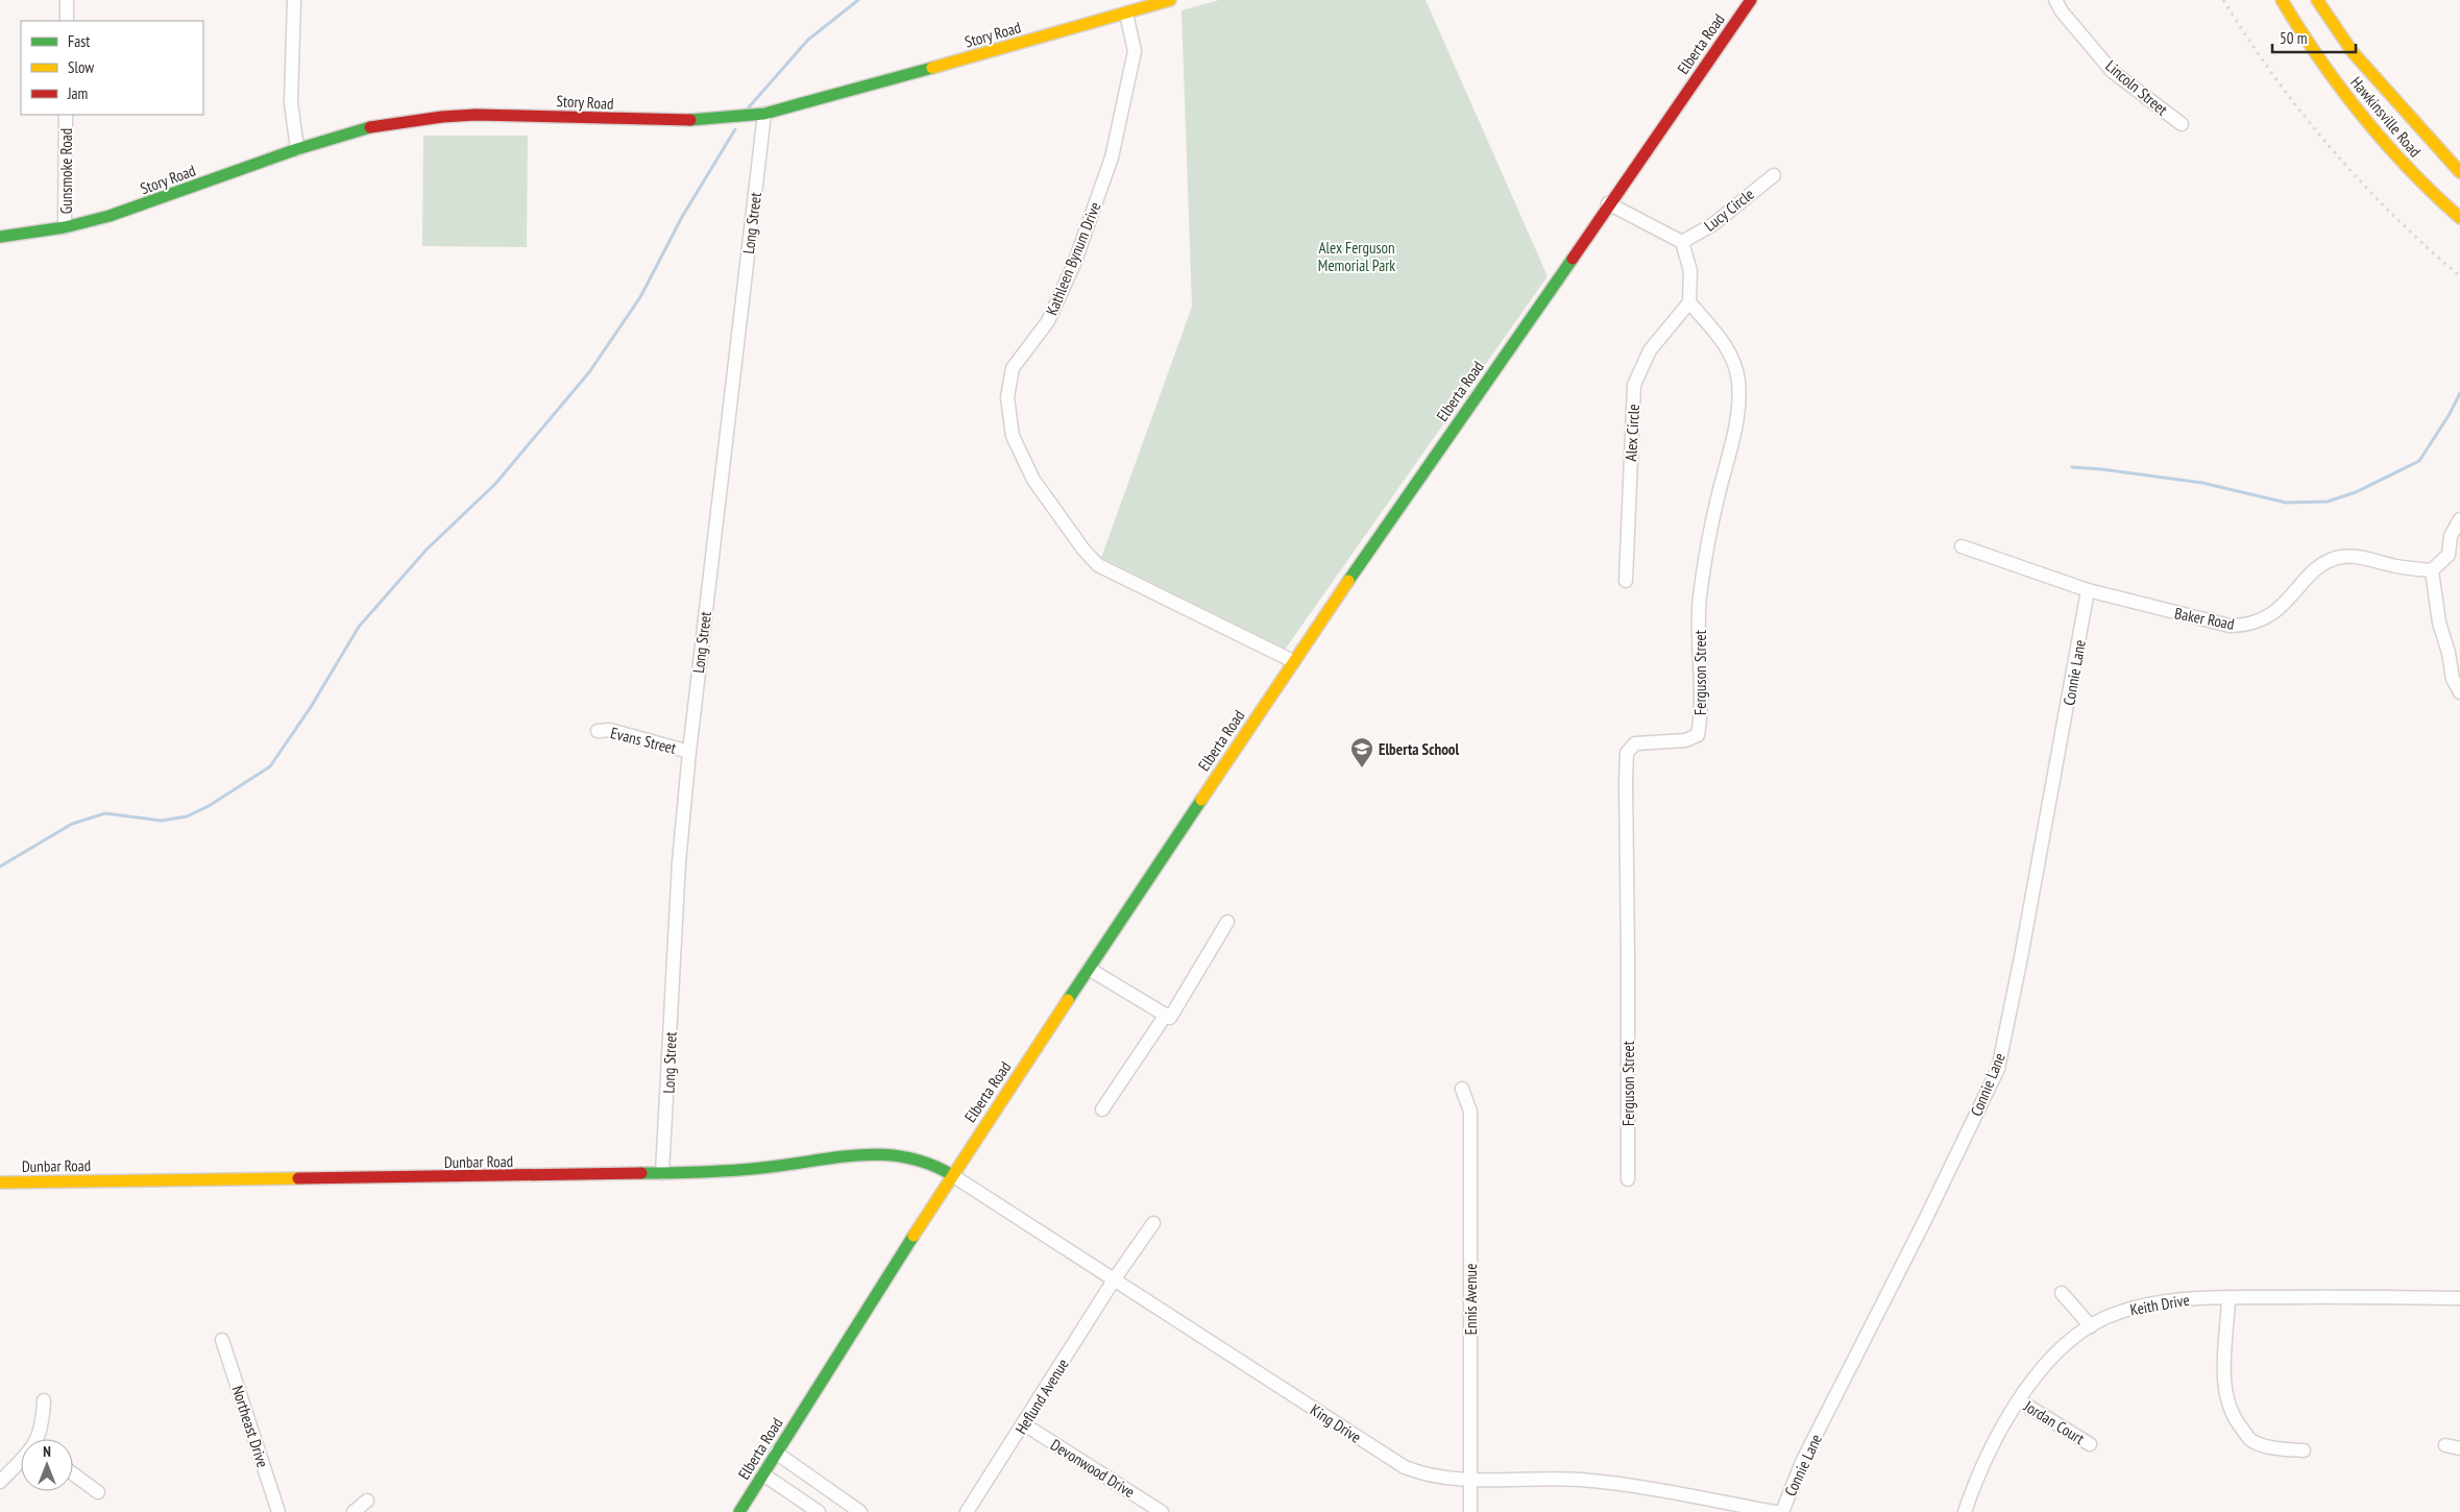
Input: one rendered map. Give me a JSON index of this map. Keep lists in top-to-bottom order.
{
  "streets": {
    "street": [
      "Story Road",
      "Elberta Road",
      "Lincoln Street",
      "Hawkinsville Road",
      "Gunsmoke Road",
      "Lucy Circle",
      "Long Street",
      "Kathleen Bynum Drive",
      "Alex Circle",
      "Baker Road",
      "Ferguson Street",
      "Connie Lane",
      "Evans Street",
      "Dunbar Road",
      "Ennis Avenue",
      "Keith Drive",
      "Heflund Avenue",
      "Jordan Court",
      "King Drive",
      "Northeast Drive",
      "Devonwood Drive"
    ]
  },
  "crossings": [
    ["Story Road", "Gunsmoke Road"],
    ["Story Road", "Long Street"],
    ["Story Road", "Kathleen Bynum Drive"],
    ["Elberta Road", "Kathleen Bynum Drive"],
    ["Elberta Road", "Dunbar Road"],
    ["Elberta Road", "King Drive"],
    ["Long Street", "Evans Street"],
    ["Long Street", "Dunbar Road"],
    ["Alex Circle", "Ferguson Street"],
    ["Baker Road", "Connie Lane"],
    ["Dunbar Road", "King Drive"],
    ["Ennis Avenue", "King Drive"],
    ["Keith Drive", "Jordan Court"],
    ["Heflund Avenue", "King Drive"],
    ["Heflund Avenue", "Devonwood Drive"]
  ],
  "parks": ["Alex Ferguson Memorial Park"],
  "places": {
    "school or university": ["Elberta School"]
  },
  "legend": ["Fast", "Slow", "Jam"],
  "scale_bar": "50 m",
  "north": "top"
}
